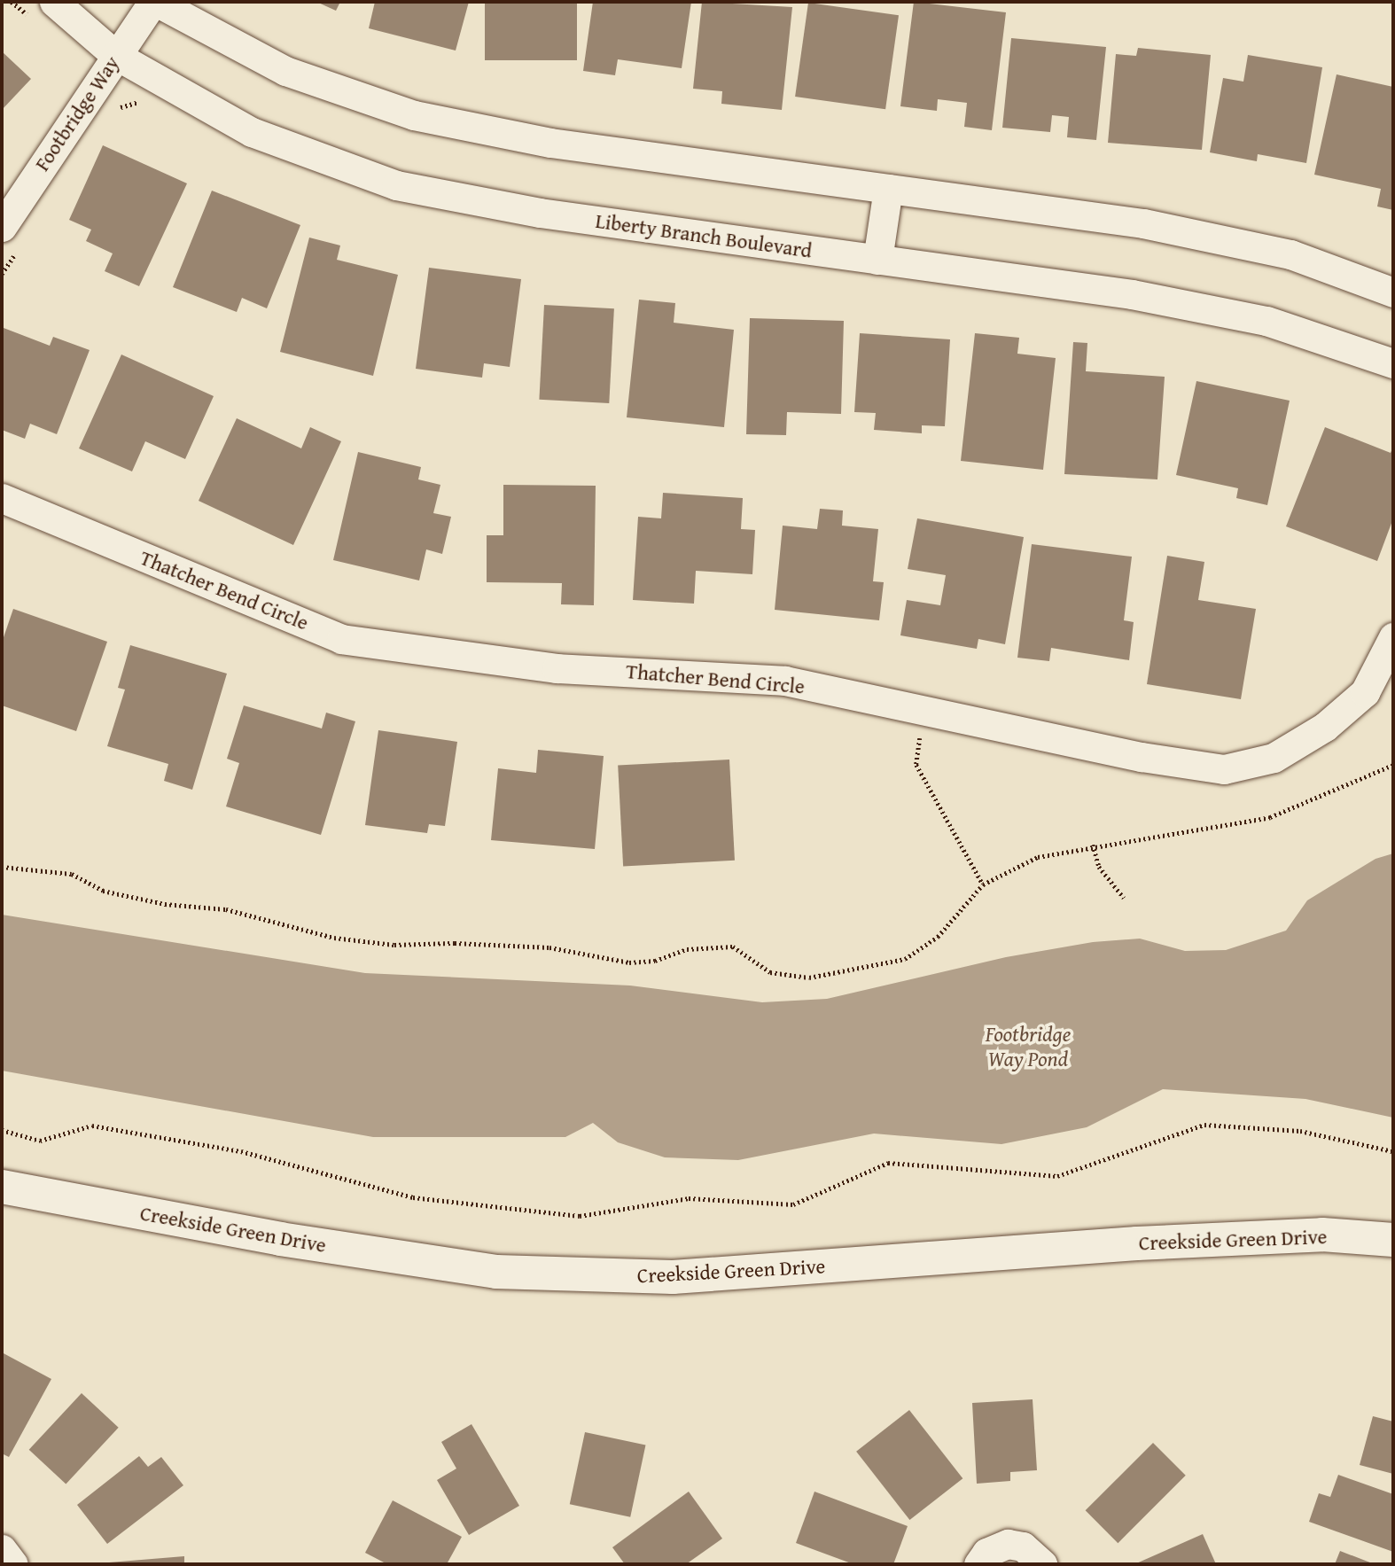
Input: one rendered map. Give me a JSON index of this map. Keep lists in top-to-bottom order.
{
  "streets": {
    "main road": ["Creekside Green Drive"],
    "street": ["Footbridge Way", "Liberty Branch Boulevard", "Thatcher Bend Circle"]
  },
  "crossings": [
    ["Footbridge Way", "Liberty Branch Boulevard"]
  ],
  "water": ["Footbridge Way Pond"]
}
